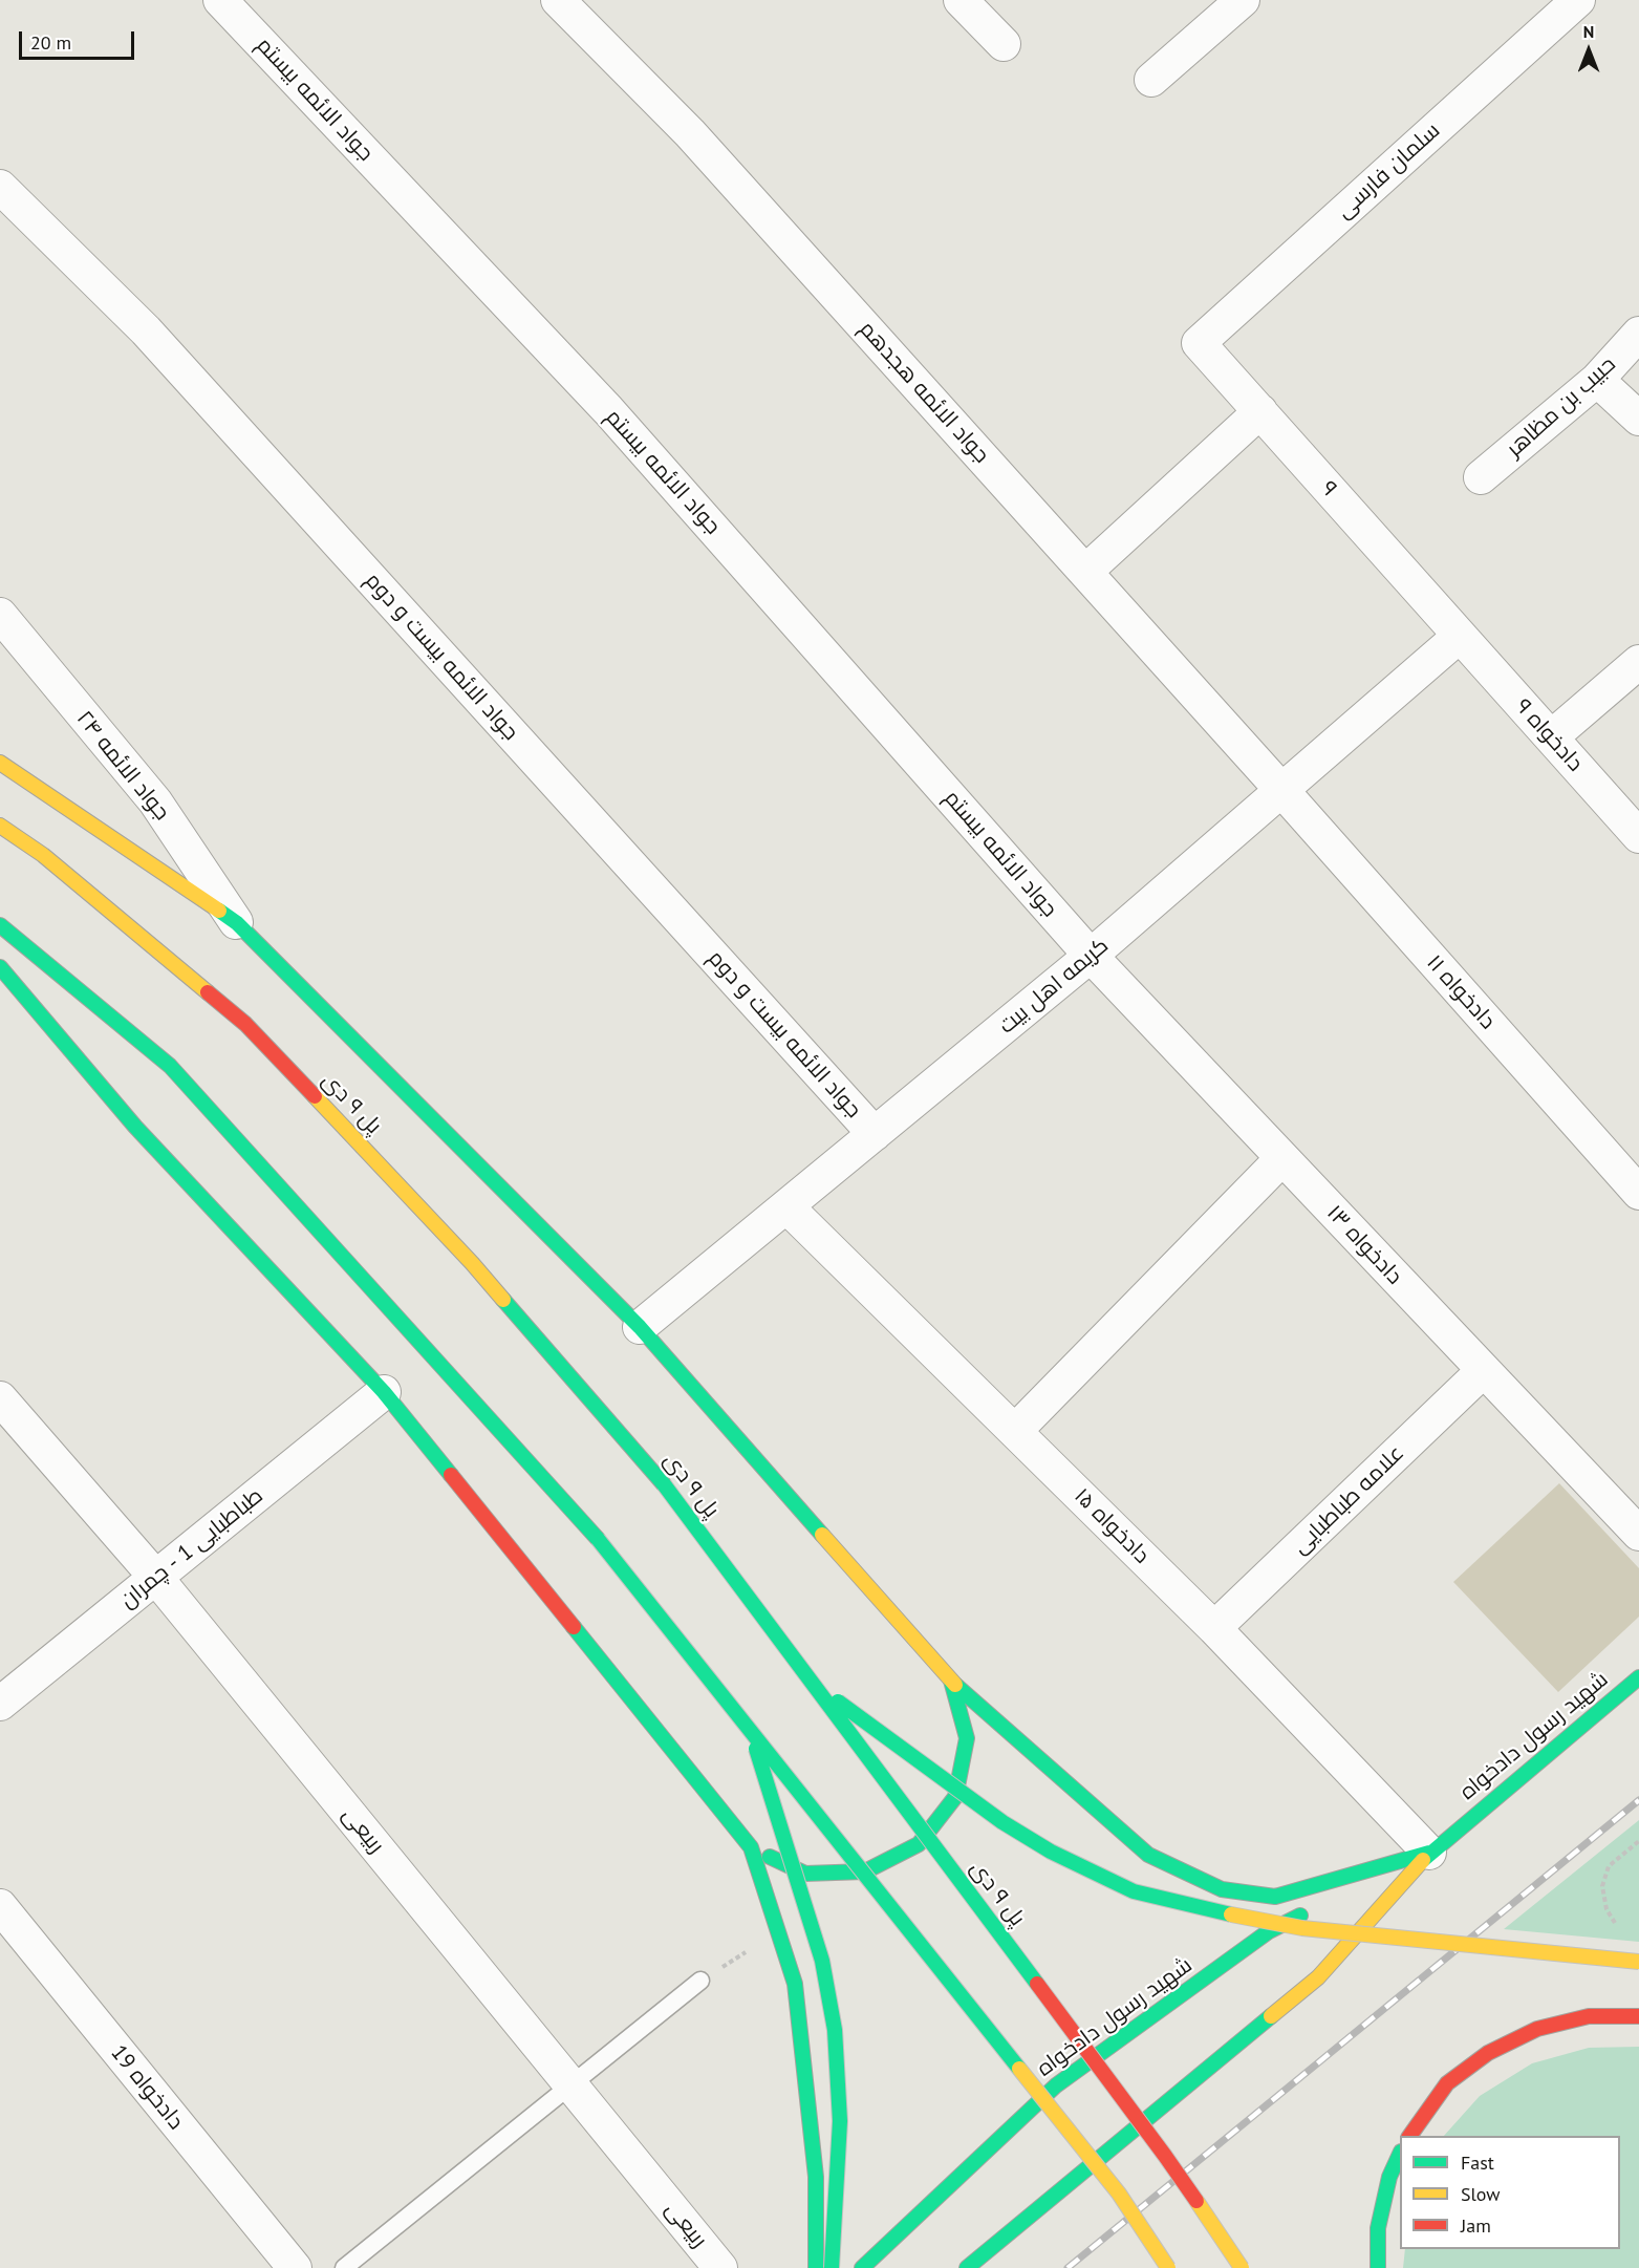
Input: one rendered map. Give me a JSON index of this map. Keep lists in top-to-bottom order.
{
  "streets": {
    "main road": ["پل ۹ دی", "شهید رسول دادخواه"],
    "street": [
      "جواد الائمه بیستم",
      "سلمان فارسی",
      "جواد الائمه هجدهم",
      "حبیب بن مظاهر",
      "۹",
      "جواد الائمه بیست و دوم",
      "دادخواه ۹",
      "جواد الائمه ۲۴",
      "کریمه اهل بیت",
      "دادخواه ۱۱",
      "دادخواه ۱۳",
      "علامه طباطبایی",
      "دادخواه ۱۵",
      "طباطبایی 1 - چمران",
      "ربیعی",
      "دادخواه 19"
    ]
  },
  "crossings": [
    ["جواد الائمه بیستم", "کریمه اهل بیت"],
    ["جواد الائمه بیستم", "دادخواه ۱۳"],
    ["سلمان فارسی", "۹"],
    ["جواد الائمه هجدهم", "کریمه اهل بیت"],
    ["جواد الائمه هجدهم", "دادخواه ۱۱"],
    ["۹", "دادخواه ۹"],
    ["۹", "کریمه اهل بیت"],
    ["جواد الائمه بیست و دوم", "کریمه اهل بیت"],
    ["دادخواه ۹", "کریمه اهل بیت"],
    ["کریمه اهل بیت", "دادخواه ۱۱"],
    ["کریمه اهل بیت", "دادخواه ۱۳"],
    ["کریمه اهل بیت", "دادخواه ۱۵"],
    ["دادخواه ۱۳", "علامه طباطبایی"],
    ["علامه طباطبایی", "دادخواه ۱۵"],
    ["دادخواه ۱۵", "شهید رسول دادخواه"],
    ["طباطبایی 1 - چمران", "ربیعی"]
  ],
  "legend": ["Fast", "Slow", "Jam"],
  "scale_bar": "20 m",
  "north": "top"
}
